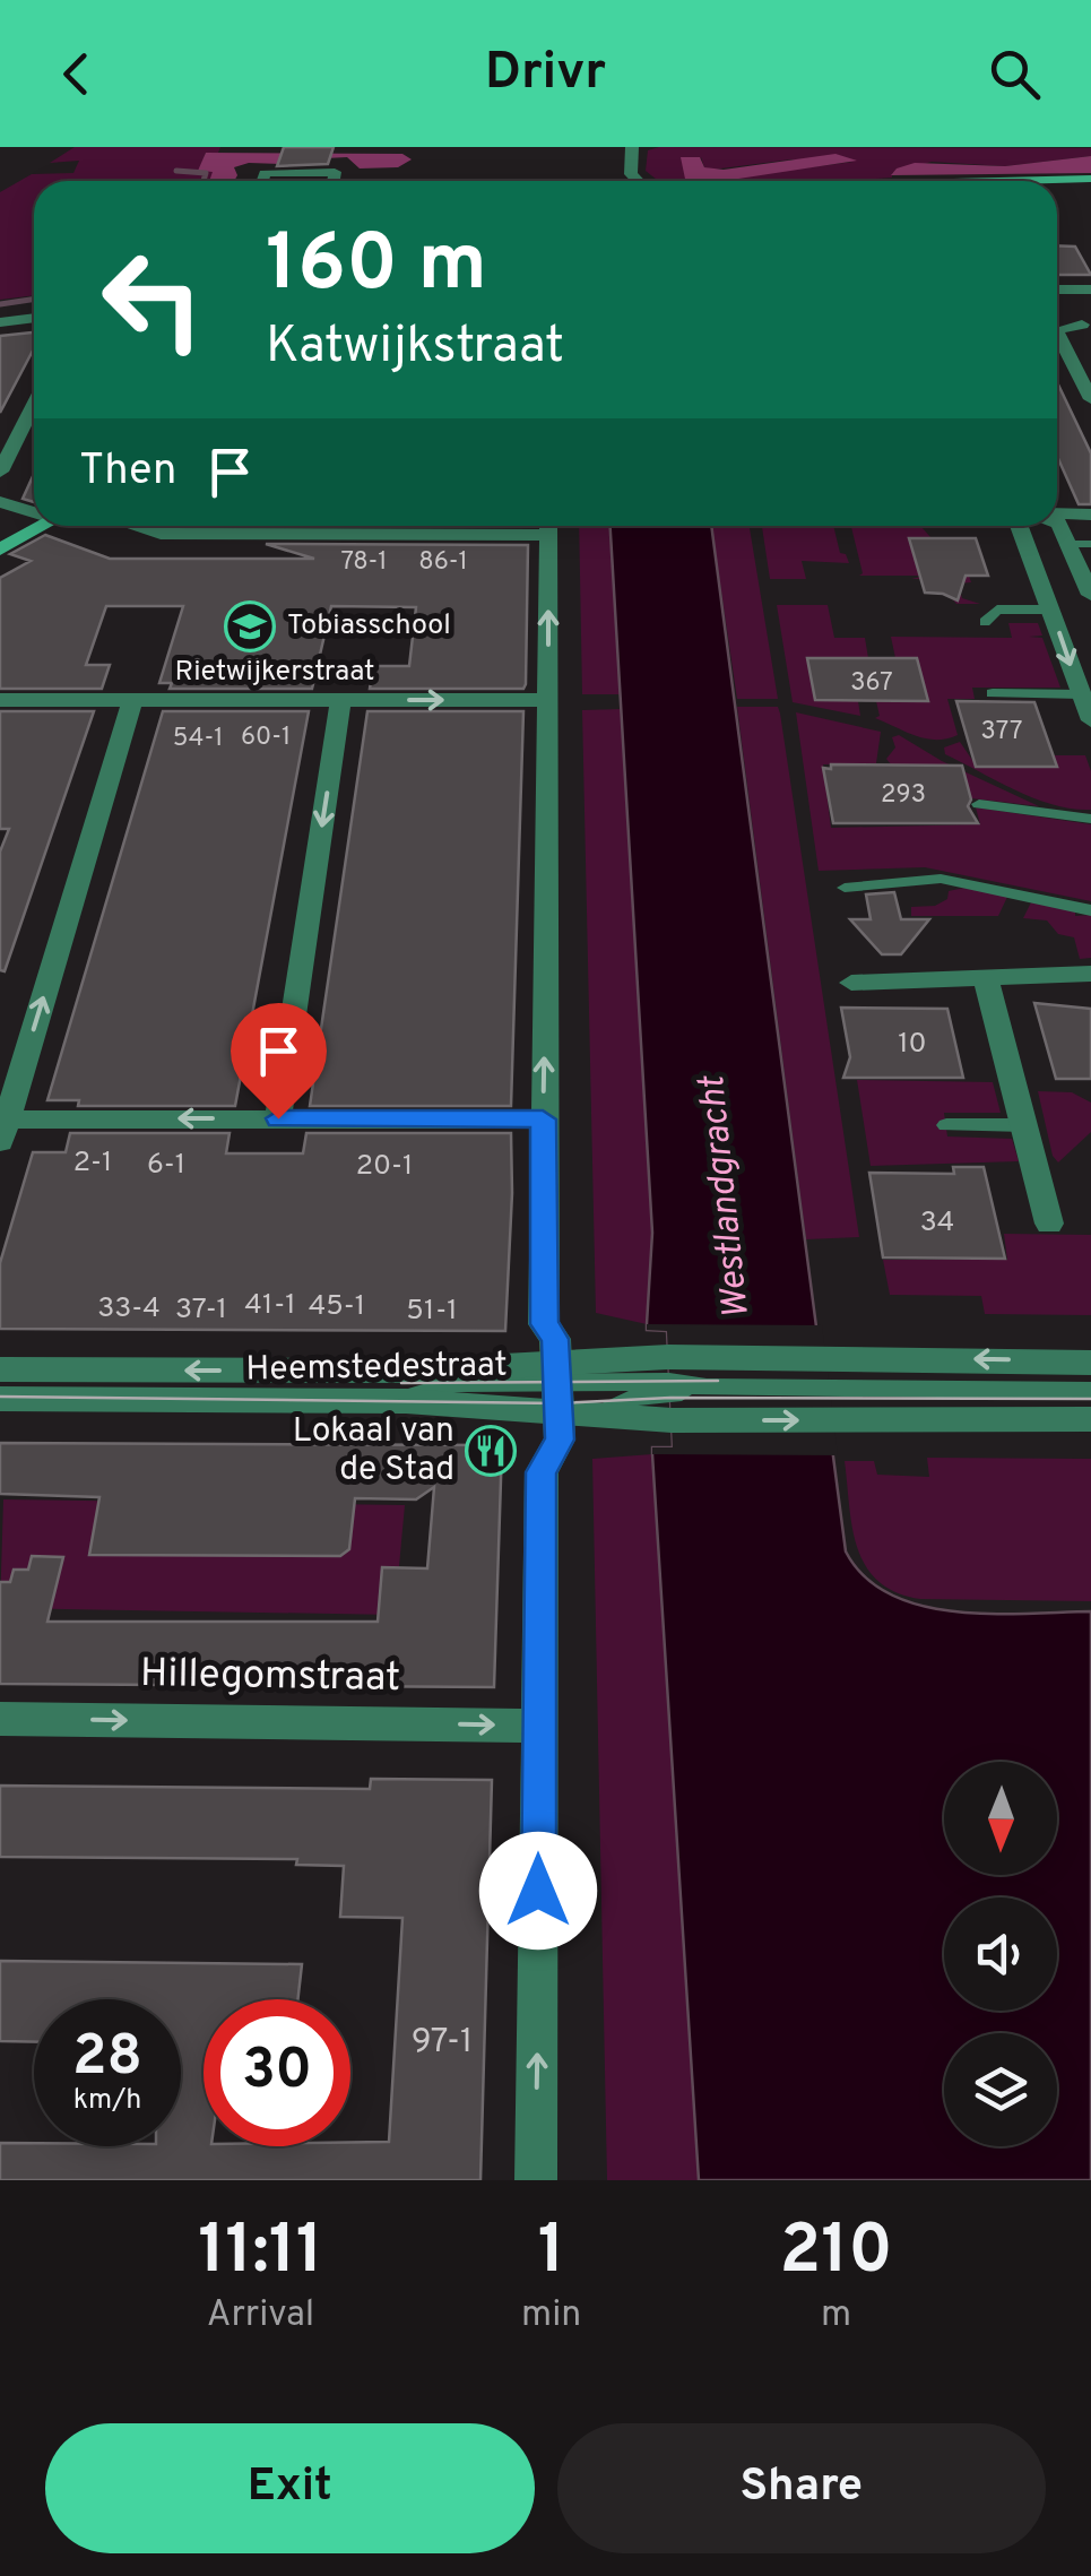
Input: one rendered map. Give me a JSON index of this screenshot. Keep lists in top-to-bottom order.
{
  "streets": {
    "street": ["Rietwijkerstraat", "Heemstedestraat", "Hillegomstraat"]
  },
  "one_way": ["Hillegomstraat"],
  "water": ["Westlandgracht"],
  "places": {
    "school or university": ["Tobiasschool"],
    "restaurant": ["Lokaal van de Stad"]
  },
  "house_numbers": [
    "78-1",
    "86-1",
    "367",
    "377",
    "60-1",
    "54-1",
    "293",
    "10",
    "2-1",
    "6-1",
    "20-1",
    "34",
    "41-1",
    "45-1",
    "33-4",
    "37-1",
    "51-1",
    "97-1"
  ],
  "north": "bottom",
  "page": {
    "header": "Drivr",
    "turn": ["160 m", "Katwijkstraat"],
    "then": "Then",
    "speed": "28 km/h",
    "limit": "30",
    "eta": [
      "11:11",
      "Arrival",
      "1",
      "min",
      "210",
      "m"
    ],
    "buttons": ["Exit", "Share"]
  }
}
